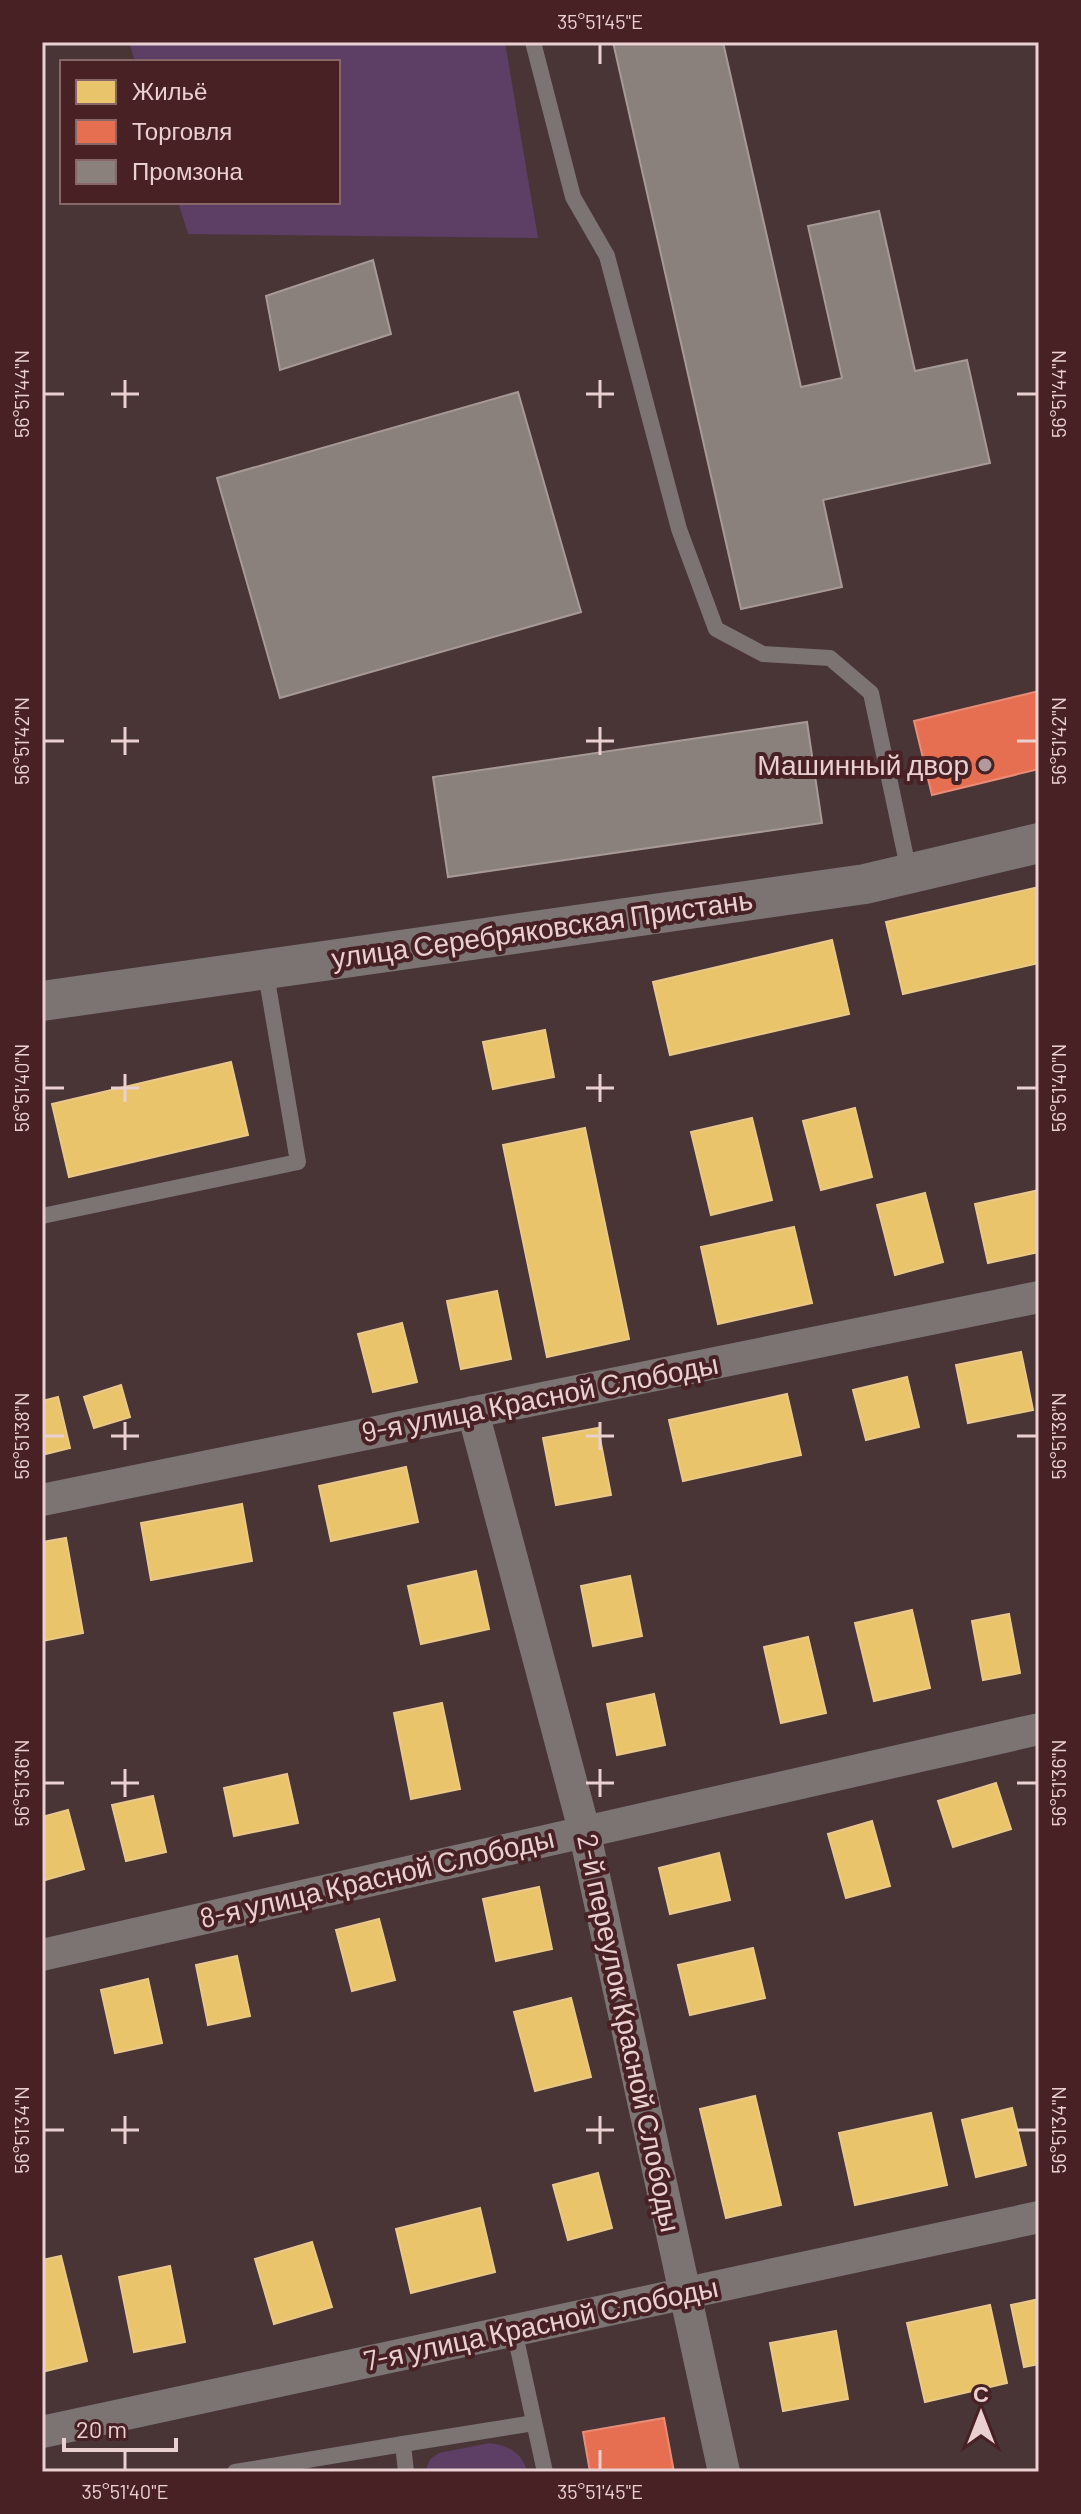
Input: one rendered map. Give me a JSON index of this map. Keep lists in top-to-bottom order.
{
  "streets": {
    "street": [
      "улица Серебряковская Пристань",
      "9-я улица Красной Слободы",
      "8-я улица Красной Слободы",
      "2-й переулок Красной Слободы",
      "7-я улица Красной Слободы"
    ]
  },
  "crossings": [
    ["9-я улица Красной Слободы", "2-й переулок Красной Слободы"],
    ["8-я улица Красной Слободы", "2-й переулок Красной Слободы"],
    ["2-й переулок Красной Слободы", "7-я улица Красной Слободы"]
  ],
  "places": ["Машинный двор"],
  "legend": ["Жильё", "Торговля", "Промзона"],
  "scale_bar": "20 m",
  "north": "top",
  "coordinates": [
    "35°51'45\"E",
    "56°51'44\"N",
    "56°51'42\"N",
    "56°51'40\"N",
    "56°51'38\"N",
    "56°51'36\"N",
    "56°51'34\"N",
    "35°51'40\"E"
  ]
}
